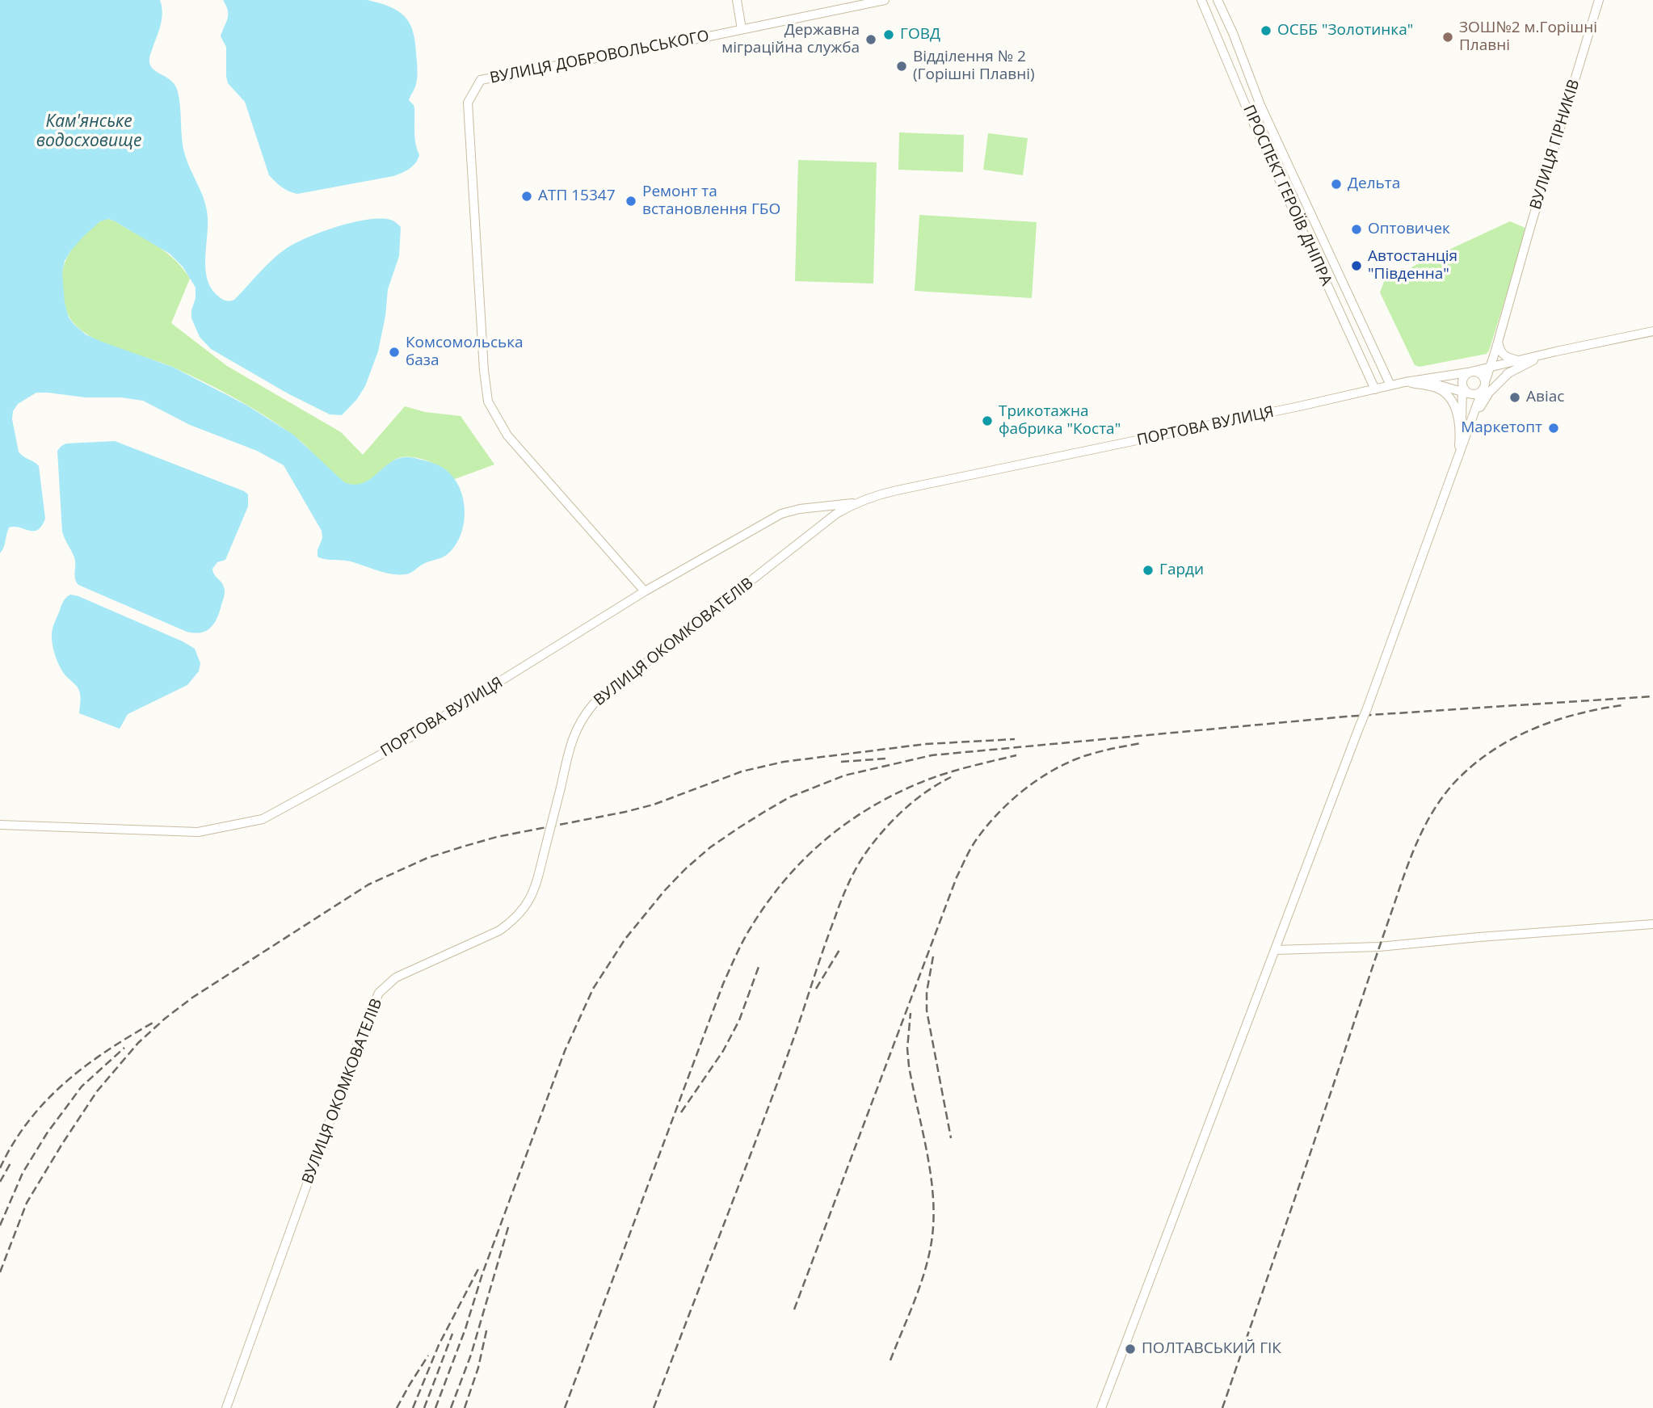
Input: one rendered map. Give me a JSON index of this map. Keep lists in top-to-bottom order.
{
  "streets": {
    "street": [
      "ВУЛИЦЯ ДОБРОВОЛЬСЬКОГО",
      "ВУЛИЦЯ ГІРНИКІВ",
      "ПРОСПЕКТ ГЕРОЇВ ДНІПРА",
      "ПОРТОВА ВУЛИЦЯ",
      "ВУЛИЦЯ ОКОМКОВАТЕЛІВ"
    ]
  },
  "crossings": [
    ["ВУЛИЦЯ ДОБРОВОЛЬСЬКОГО", "ПОРТОВА ВУЛИЦЯ"],
    ["ПРОСПЕКТ ГЕРОЇВ ДНІПРА", "ПОРТОВА ВУЛИЦЯ"],
    ["ПОРТОВА ВУЛИЦЯ", "ВУЛИЦЯ ОКОМКОВАТЕЛІВ"]
  ],
  "water": ["Кам'янське водосховище"],
  "places": [
    "ОСББ \"Золотинка\"",
    "ГОВД",
    "ЗОШ№2 м.Горішні Плавні",
    "Державна міграційна служба",
    "Відділення № 2 (Горішні Плавні)",
    "Дельта",
    "АТП 15347",
    "Ремонт та встановлення ГБО",
    "Оптовичек",
    "Автостанція \"Південна\"",
    "Комсомольська база",
    "Авіас",
    "Трикотажна фабрика \"Коста\"",
    "Маркетопт",
    "Гарди",
    "ПОЛТАВСЬКИЙ ГІК"
  ]
}
